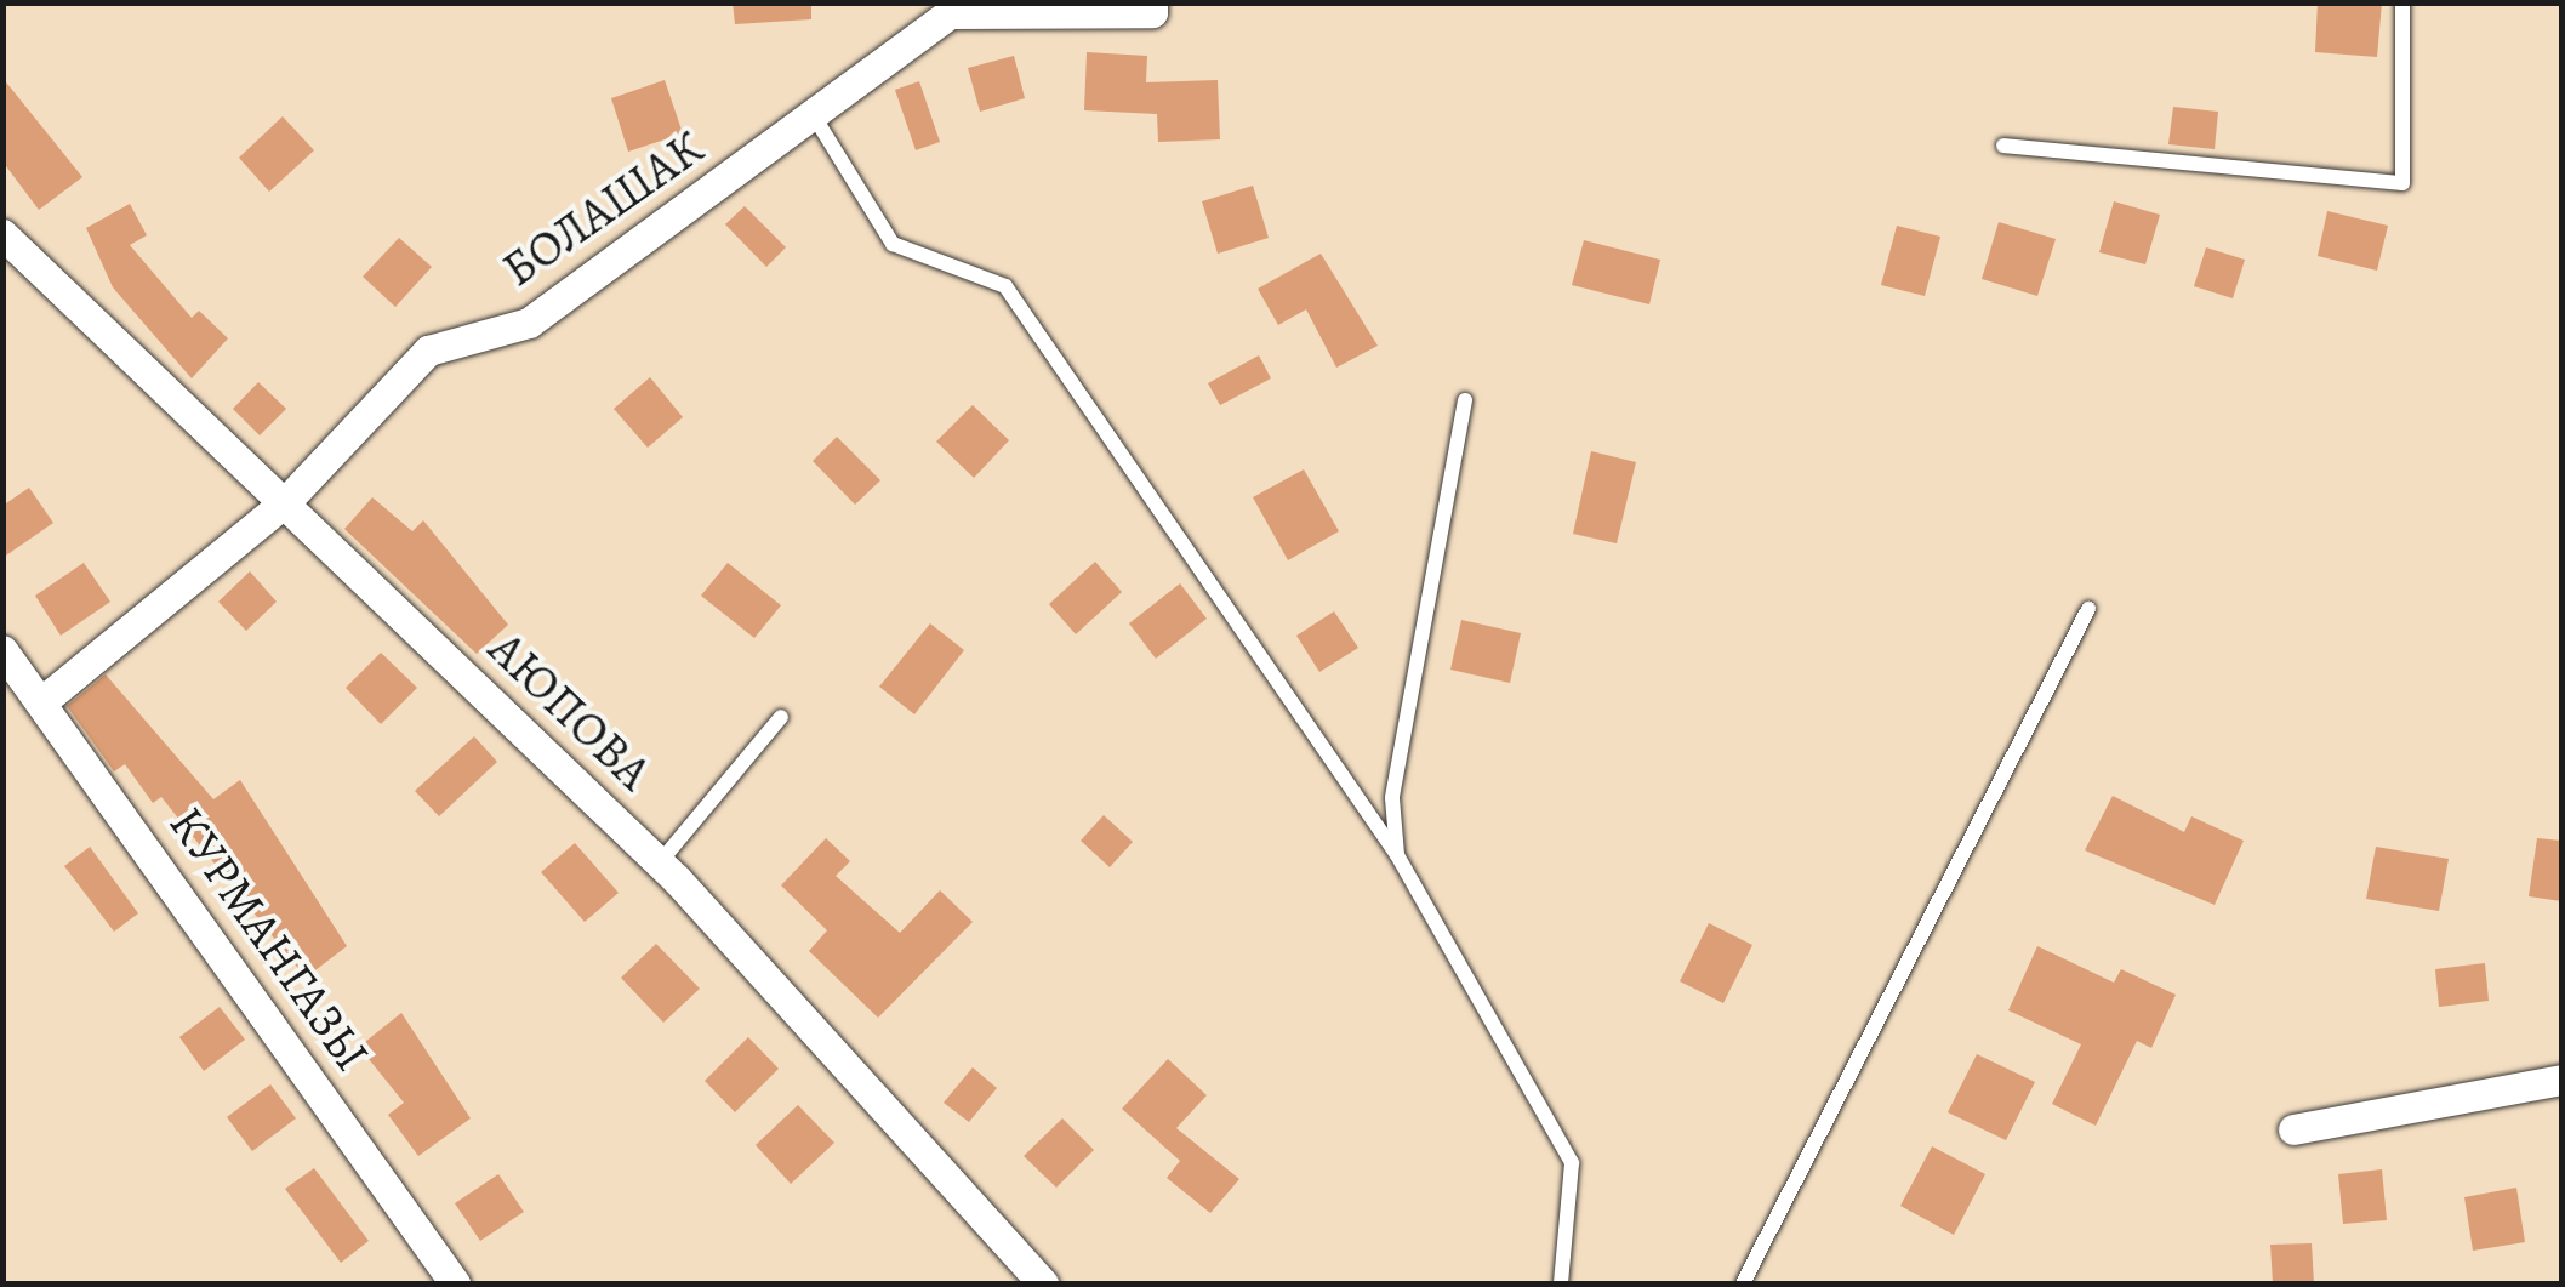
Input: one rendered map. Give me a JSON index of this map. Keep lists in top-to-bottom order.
{
  "streets": {
    "street": ["БОЛАШАК", "АЮПОВА", "КУРМАНГАЗЫ"]
  },
  "crossings": [
    ["БОЛАШАК", "АЮПОВА"],
    ["БОЛАШАК", "КУРМАНГАЗЫ"]
  ]
}
